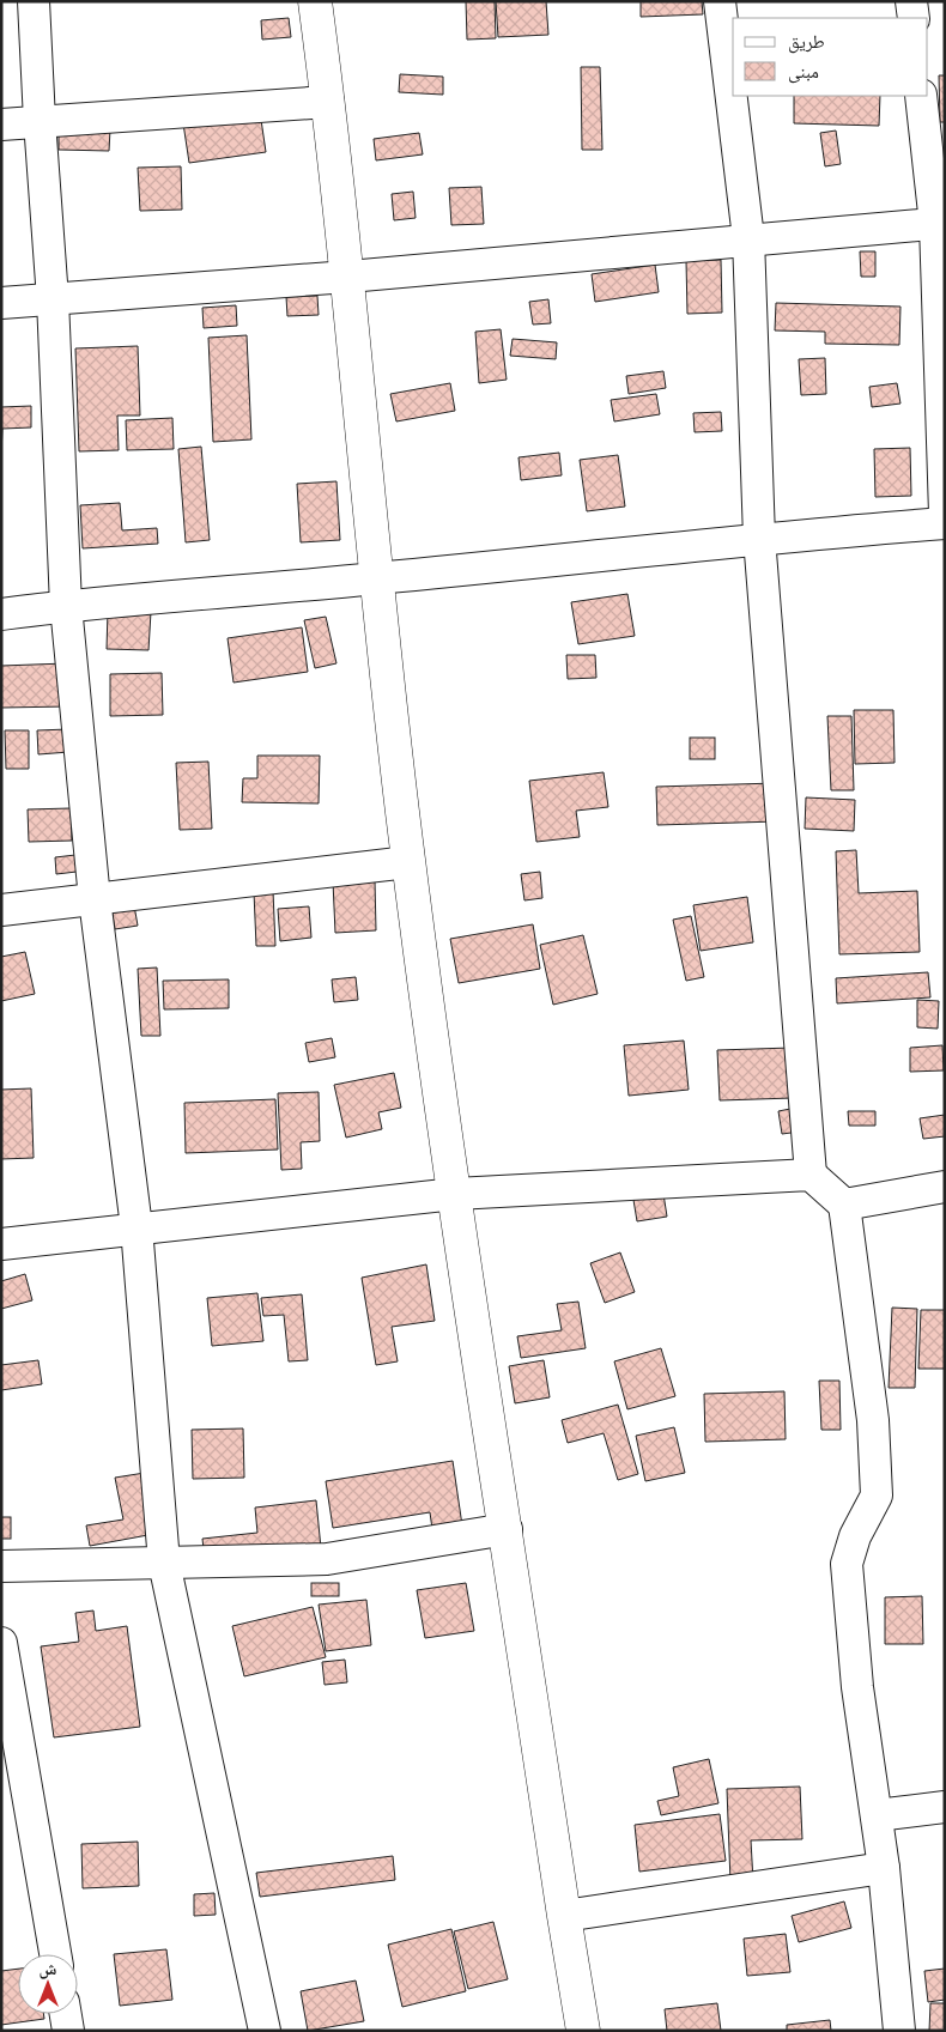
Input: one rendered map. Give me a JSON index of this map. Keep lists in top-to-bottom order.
{
  "legend": ["طريق", "مبنى"],
  "north": "top"
}
